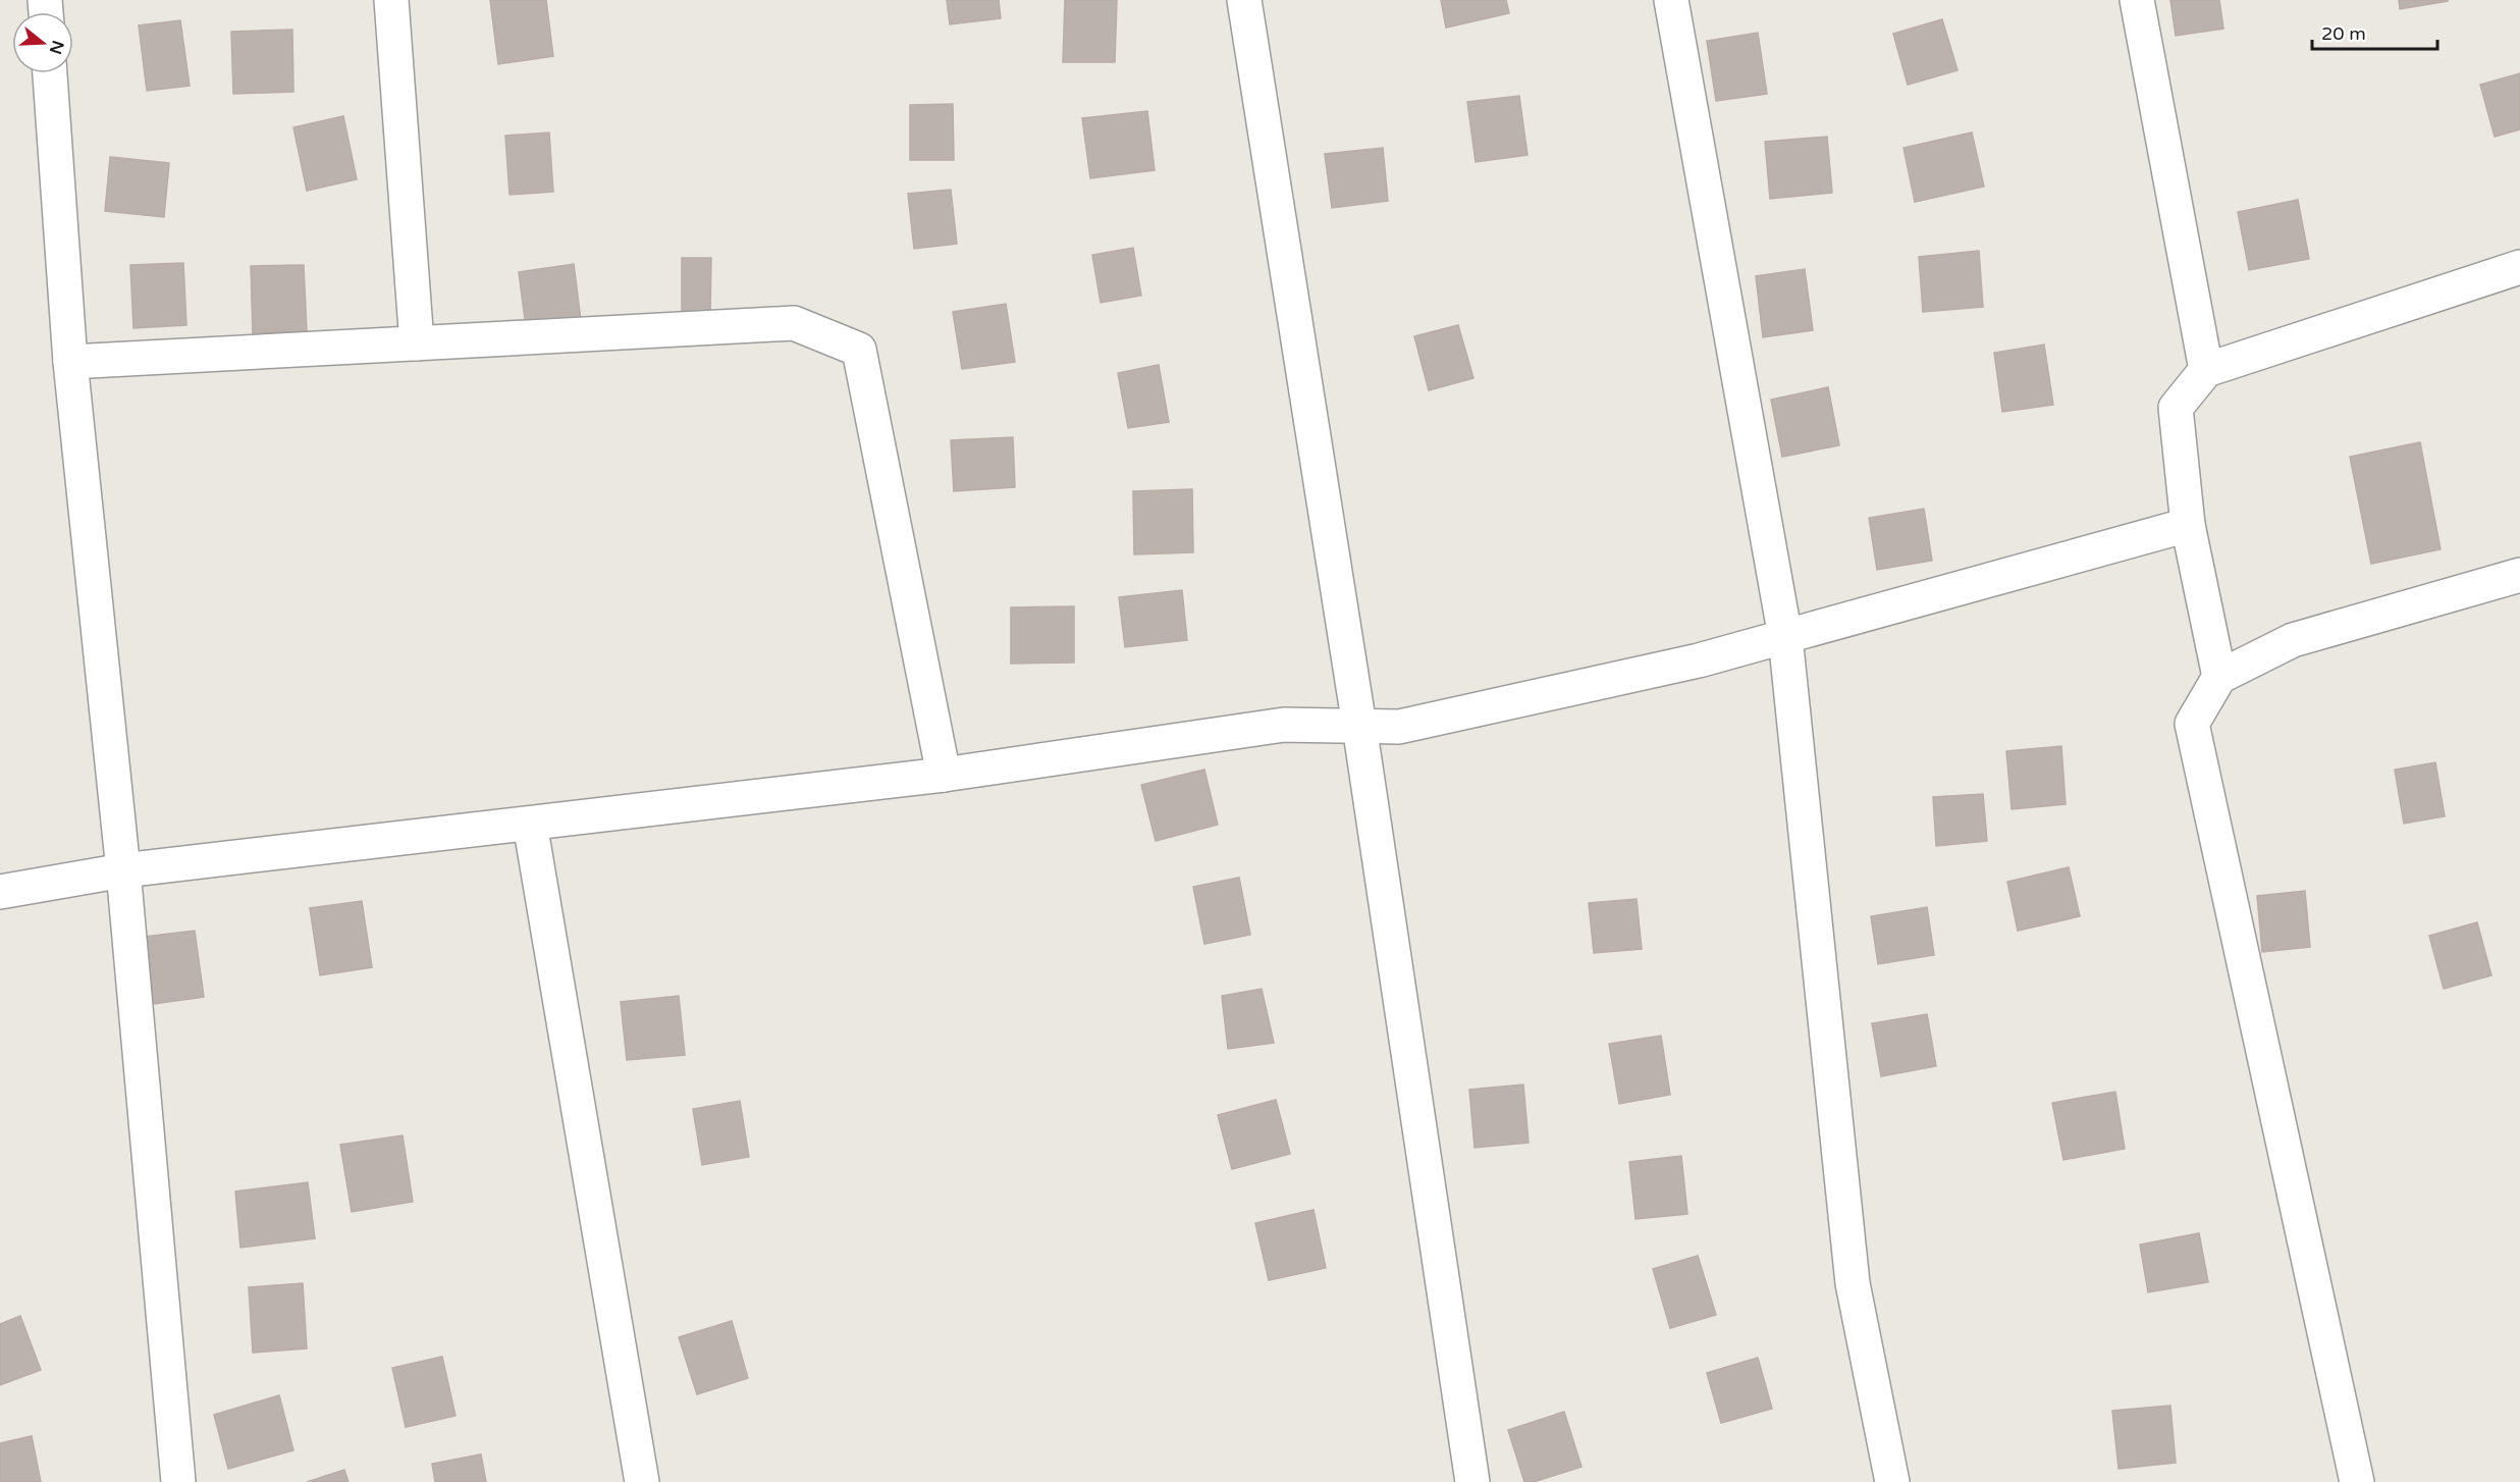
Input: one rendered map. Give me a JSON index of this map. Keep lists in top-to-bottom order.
{
  "scale_bar": "20 m",
  "north": "right"
}
